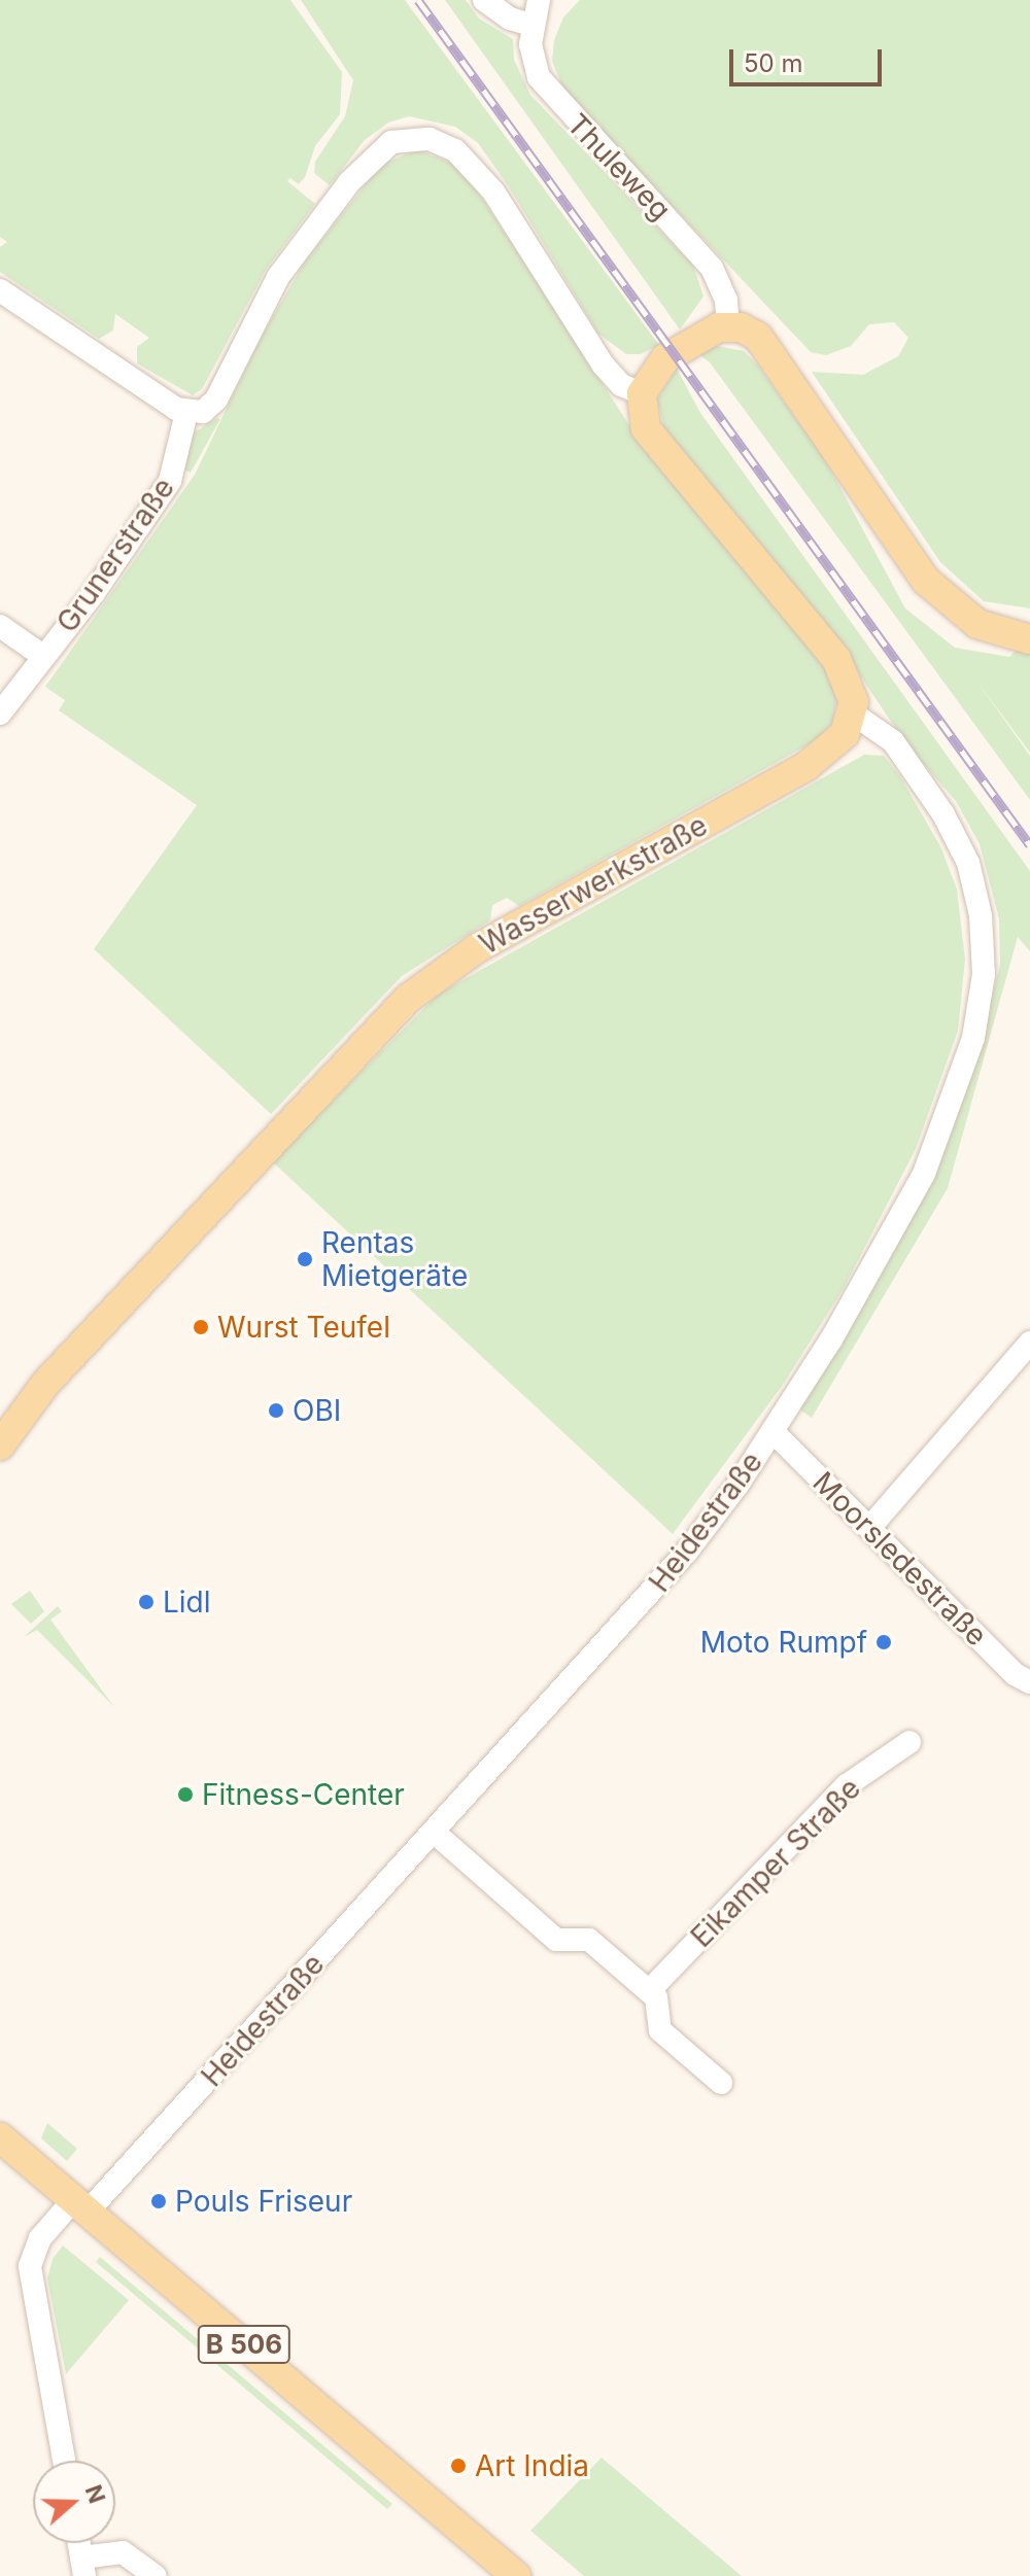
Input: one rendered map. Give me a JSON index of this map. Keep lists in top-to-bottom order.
{
  "streets": {
    "main road": ["Wasserwerkstraße", "B 506"],
    "street": [
      "Thuleweg",
      "Grunerstraße",
      "Heidestraße",
      "Moorsledestraße",
      "Eikamper Straße"
    ]
  },
  "crossings": [
    ["Wasserwerkstraße", "Heidestraße"],
    ["Heidestraße", "Moorsledestraße"],
    ["Heidestraße", "B 506"]
  ],
  "places": [
    "Rentas Mietgeräte",
    "Wurst Teufel",
    "OBI",
    "Lidl",
    "Moto Rumpf",
    "Fitness-Center",
    "Pouls Friseur",
    "Art India"
  ],
  "scale_bar": "50 m",
  "north": "right"
}
